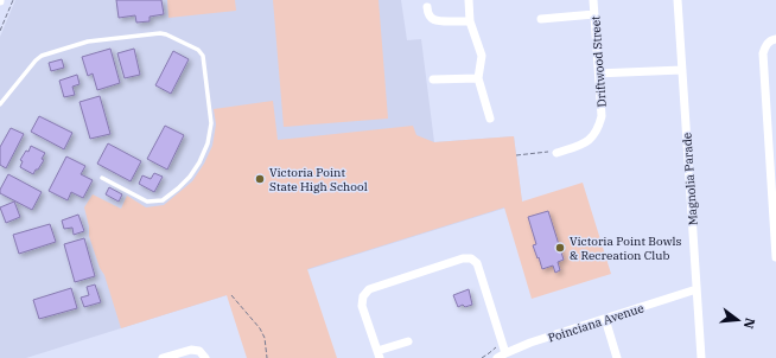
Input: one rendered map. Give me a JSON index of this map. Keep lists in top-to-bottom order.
{
  "streets": {
    "street": ["Driftwood Street", "Magnolia Parade", "Poinciana Avenue"]
  },
  "crossings": [
    ["Magnolia Parade", "Poinciana Avenue"]
  ],
  "places": ["Victoria Point State High School", "Victoria Point Bowls & Recreation Club"],
  "north": "right"
}
